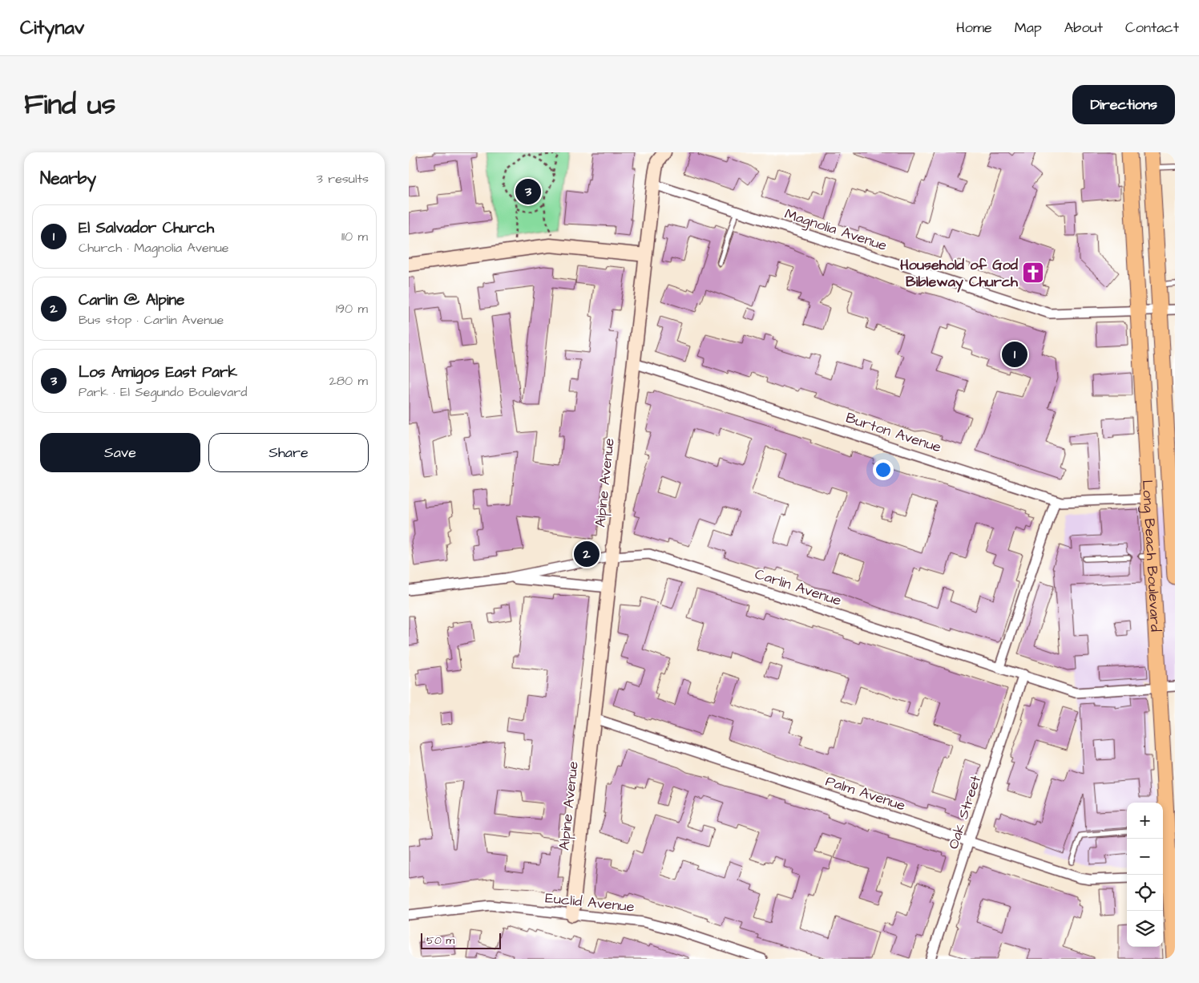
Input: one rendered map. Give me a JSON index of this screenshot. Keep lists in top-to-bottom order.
{
  "streets": {
    "main road": ["Long Beach Boulevard"],
    "street": [
      "Magnolia Avenue",
      "Burton Avenue",
      "Alpine Avenue",
      "Carlin Avenue",
      "Palm Avenue",
      "Oak Street",
      "Euclid Avenue"
    ]
  },
  "crossings": [
    ["Magnolia Avenue", "Alpine Avenue"],
    ["Magnolia Avenue", "Long Beach Boulevard"],
    ["Burton Avenue", "Alpine Avenue"],
    ["Burton Avenue", "Long Beach Boulevard"],
    ["Alpine Avenue", "Carlin Avenue"],
    ["Alpine Avenue", "Palm Avenue"],
    ["Alpine Avenue", "Euclid Avenue"],
    ["Long Beach Boulevard", "Carlin Avenue"],
    ["Carlin Avenue", "Oak Street"],
    ["Palm Avenue", "Oak Street"]
  ],
  "places": {
    "church": ["Household of God Bibleway Church"]
  },
  "scale_bar": "50 m",
  "page": {
    "header": "Citynav",
    "nav": [
      "Home",
      "Map",
      "About",
      "Contact"
    ],
    "title": "Find us",
    "buttons": [
      "Directions",
      ["Save", "Share"]
    ],
    "heading": ["Nearby", "3 results"],
    "pins": ["3", "1", "2"],
    "list": [
      {
        "mark": "1",
        "name": "El Salvador Church",
        "note": "Church · Magnolia Avenue",
        "value": "110 m"
      },
      {
        "mark": "2",
        "name": "Carlin @ Alpine",
        "note": "Bus stop · Carlin Avenue",
        "value": "190 m"
      },
      {
        "mark": "3",
        "name": "Los Amigos East Park",
        "note": "Park · El Segundo Boulevard",
        "value": "280 m"
      }
    ],
    "map_buttons": ["+", "−"],
    "scale": "50 m"
  }
}
